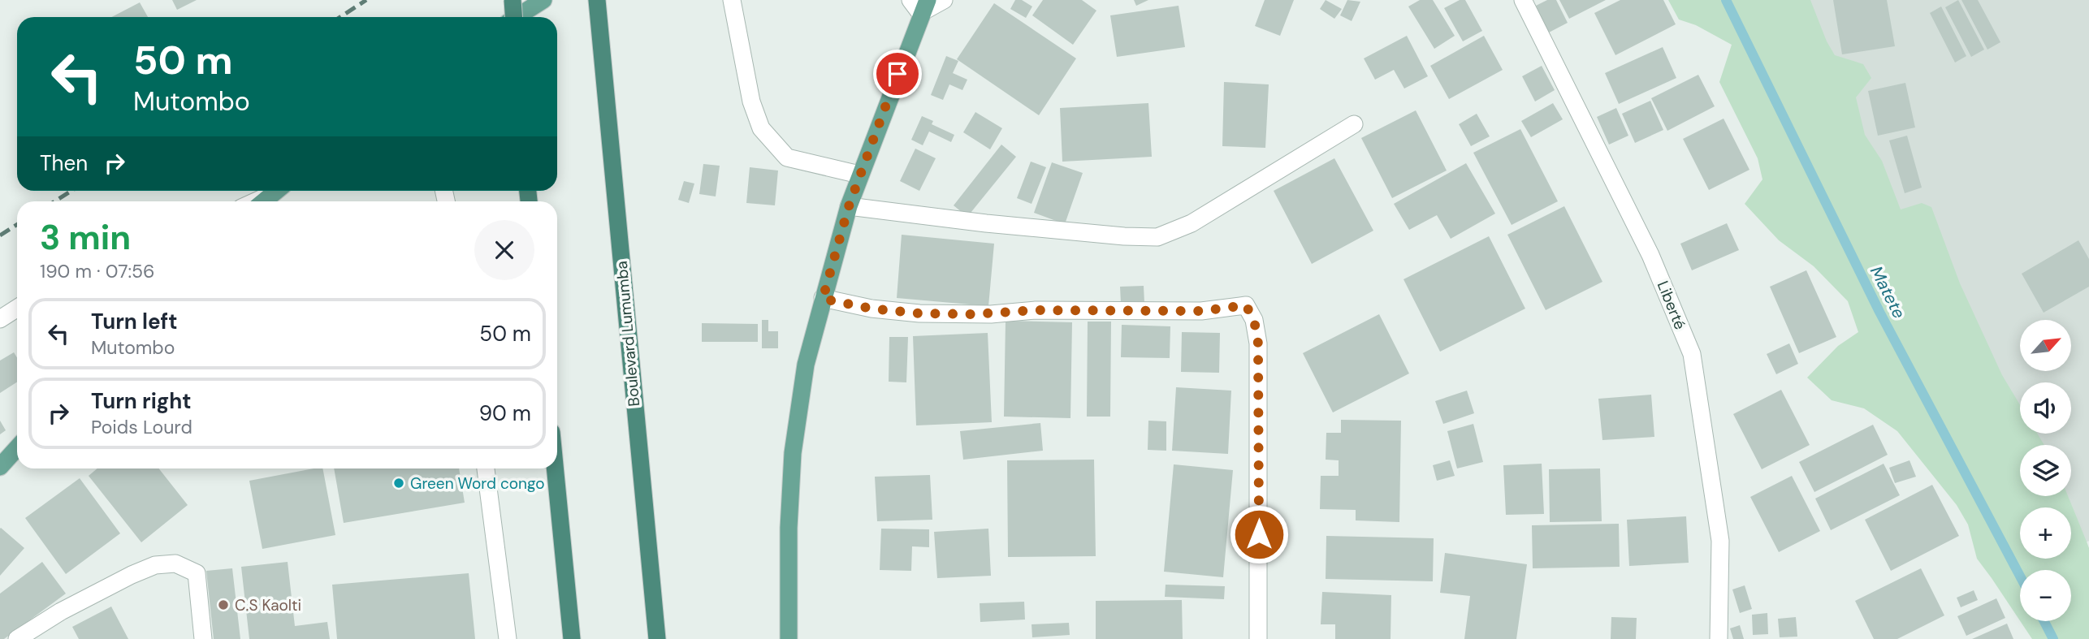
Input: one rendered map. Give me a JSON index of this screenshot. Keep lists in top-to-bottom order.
{
  "streets": {
    "highway": ["Boulevard Lumumba"],
    "street": ["Liberté"]
  },
  "water": ["Matete"],
  "places": ["Green Word congo", "C.S Kaolti"],
  "north": "top right",
  "page": {
    "turn": ["50 m", "Mutombo"],
    "then": "Then",
    "heading": ["3 min", "190 m · 07:56"],
    "list": [
      {
        "name": "Turn left",
        "note": "Mutombo",
        "value": "50 m"
      },
      {
        "name": "Turn right",
        "note": "Poids Lourd",
        "value": "90 m"
      }
    ],
    "map_buttons": ["+", "−"]
  }
}
